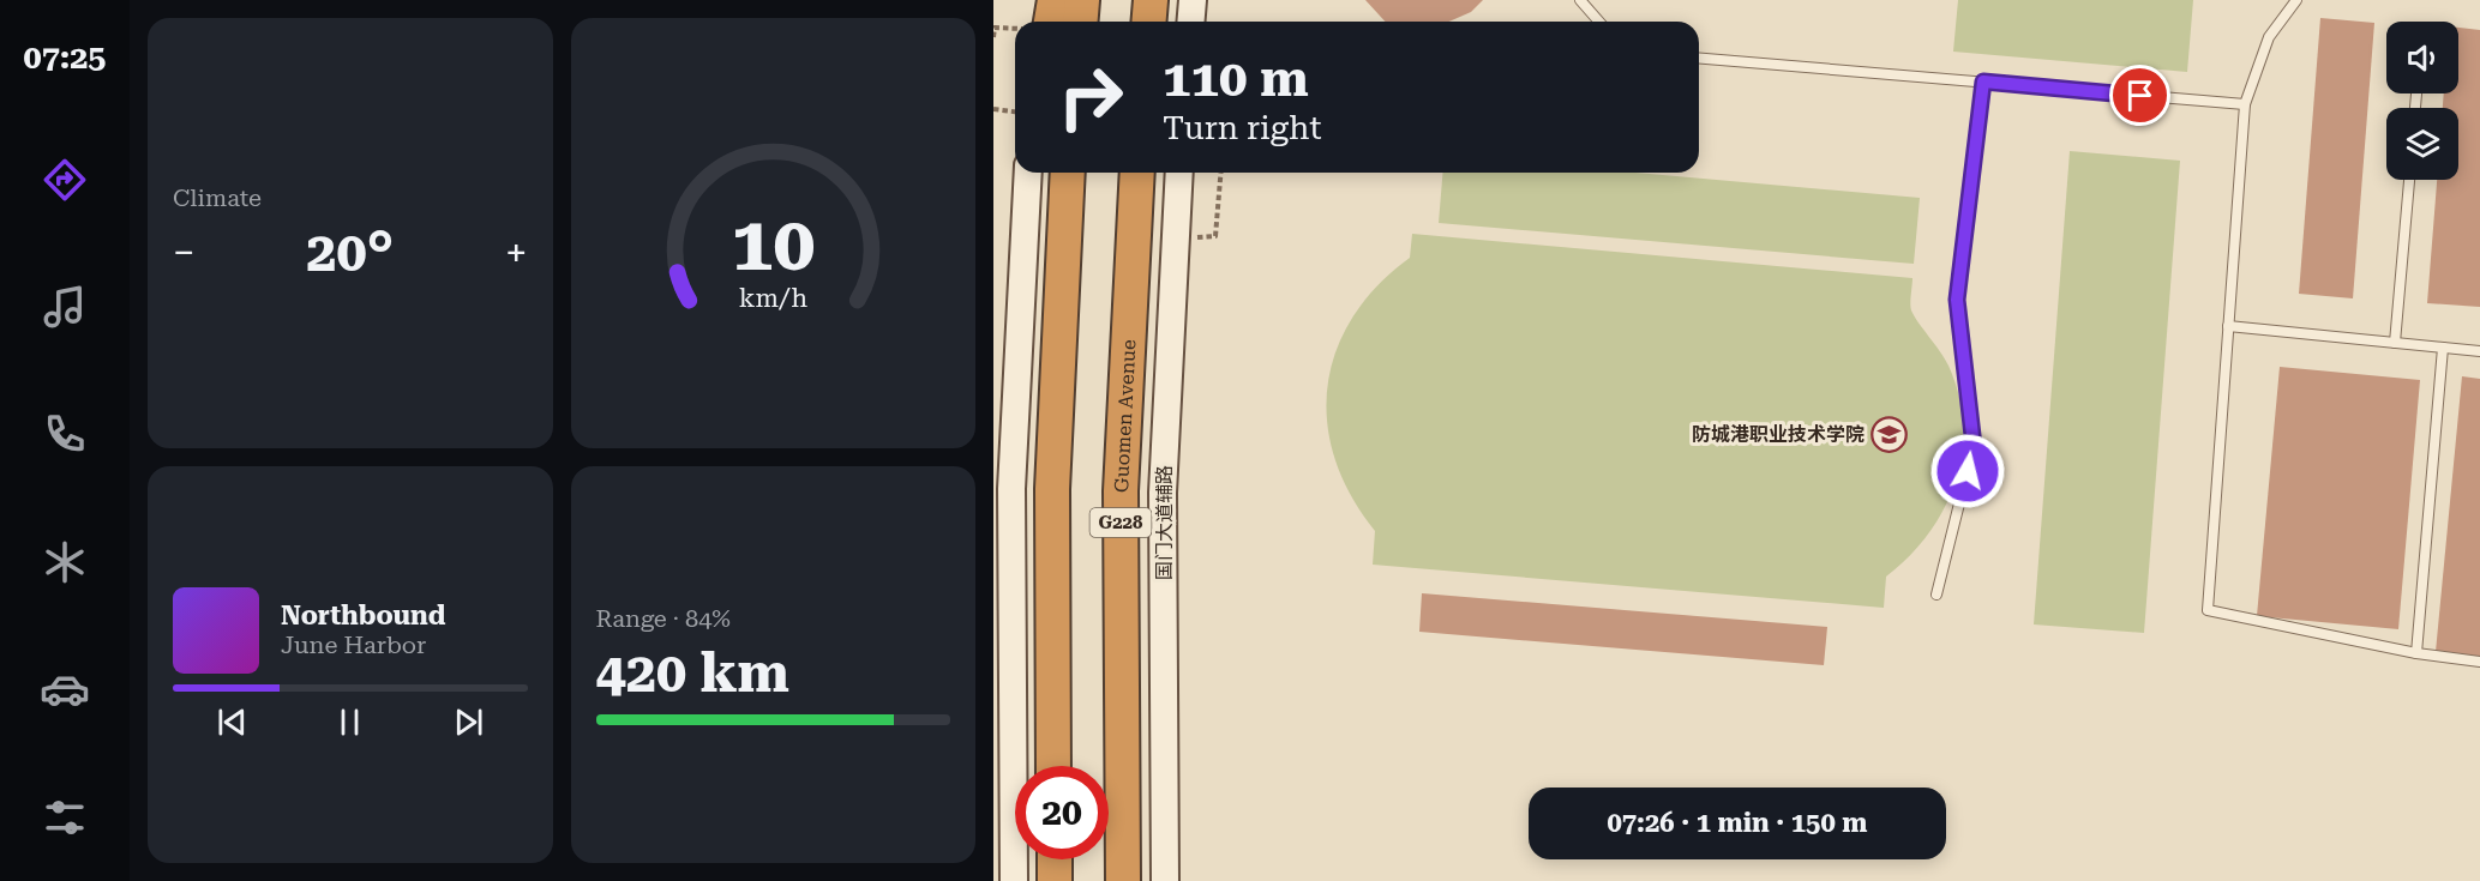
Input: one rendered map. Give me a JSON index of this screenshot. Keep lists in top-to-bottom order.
{
  "streets": {
    "highway": ["Guomen Avenue", "G228"],
    "street": ["国门大道辅路"]
  },
  "places": {
    "school or university": ["防城港职业技术学院"]
  },
  "page": {
    "tabs": "07:25",
    "tile": [
      "Climate",
      ["Range · 84%", "420 km"]
    ],
    "turn": ["110 m", "Turn right"],
    "heat": ["−", "20°", "+"],
    "song": ["Northbound", "June Harbor"],
    "limit": "20",
    "trip": "07:26 · 1 min · 150 m",
    "gauge": ["10", "km/h"]
  }
}
